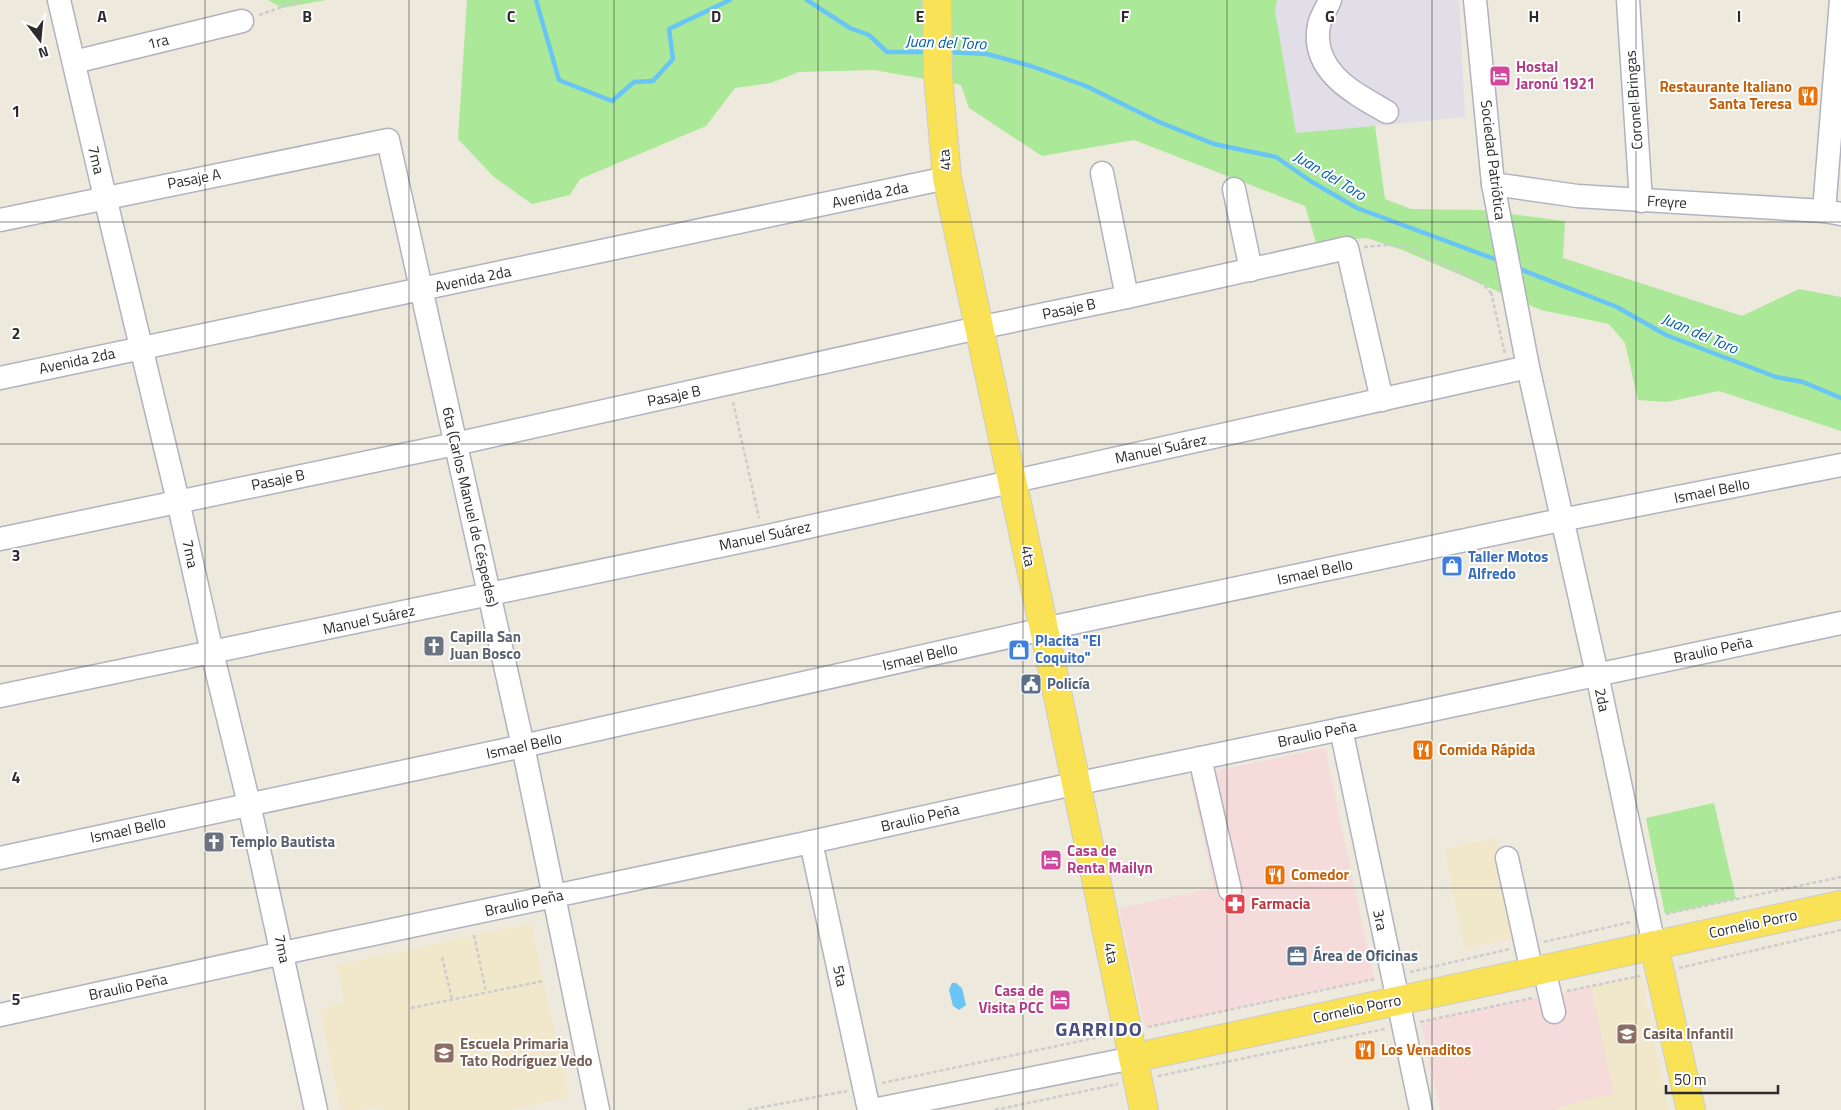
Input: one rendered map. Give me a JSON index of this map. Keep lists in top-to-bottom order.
{
  "streets": {
    "main road": ["4ta", "2da", "Cornelio Porro"],
    "street": [
      "1ra",
      "Coronel Bringas",
      "7ma",
      "Sociedad Patriótica",
      "Pasaje A",
      "Avenida 2da",
      "Freyre",
      "Pasaje B",
      "Manuel Suárez",
      "Ismael Bello",
      "6ta (Carlos Manuel de Céspedes)",
      "Braulio Peña",
      "3ra",
      "5ta"
    ]
  },
  "crossings": [
    ["1ra", "7ma"],
    ["Coronel Bringas", "Freyre"],
    ["7ma", "Pasaje A"],
    ["7ma", "Avenida 2da"],
    ["7ma", "Pasaje B"],
    ["7ma", "Manuel Suárez"],
    ["7ma", "Ismael Bello"],
    ["7ma", "Braulio Peña"],
    ["4ta", "Avenida 2da"],
    ["4ta", "Pasaje B"],
    ["4ta", "Manuel Suárez"],
    ["4ta", "Ismael Bello"],
    ["4ta", "Braulio Peña"],
    ["4ta", "Cornelio Porro"],
    ["Sociedad Patriótica", "Freyre"],
    ["Sociedad Patriótica", "2da"],
    ["Pasaje A", "6ta (Carlos Manuel de Céspedes)"],
    ["Avenida 2da", "6ta (Carlos Manuel de Céspedes)"],
    ["Pasaje B", "6ta (Carlos Manuel de Céspedes)"],
    ["Manuel Suárez", "6ta (Carlos Manuel de Céspedes)"],
    ["Manuel Suárez", "2da"],
    ["Ismael Bello", "6ta (Carlos Manuel de Céspedes)"],
    ["Ismael Bello", "2da"],
    ["6ta (Carlos Manuel de Céspedes)", "Braulio Peña"],
    ["Braulio Peña", "2da"],
    ["Braulio Peña", "3ra"],
    ["Braulio Peña", "5ta"],
    ["2da", "Cornelio Porro"],
    ["3ra", "Cornelio Porro"]
  ],
  "districts": ["GARRIDO"],
  "water": ["Juan del Toro"],
  "places": {
    "hotel": ["Hostal Jaronú 1921", "Casa de Renta Mailyn", "Casa de Visita PCC"],
    "restaurant": [
      "Restaurante Italiano Santa Teresa",
      "Comida Rápida",
      "Comedor",
      "Los Venaditos"
    ],
    "shop": ["Taller Motos Alfredo", "Placita \"El Coquito\""],
    "church": ["Capilla San Juan Bosco", "Templo Bautista"],
    "public building": ["Policía"],
    "pharmacy": ["Farmacia"],
    "office": ["Área de Oficinas"],
    "school or university": ["Casita Infantil", "Escuela Primaria Tato Rodríguez Vedo"]
  },
  "scale_bar": "50 m",
  "north": "bottom",
  "grid": {
    "columns": [
      "A",
      "B",
      "C",
      "D",
      "E",
      "F",
      "G",
      "H",
      "I"
    ],
    "rows": [
      "1",
      "2",
      "3",
      "4",
      "5"
    ]
  }
}
